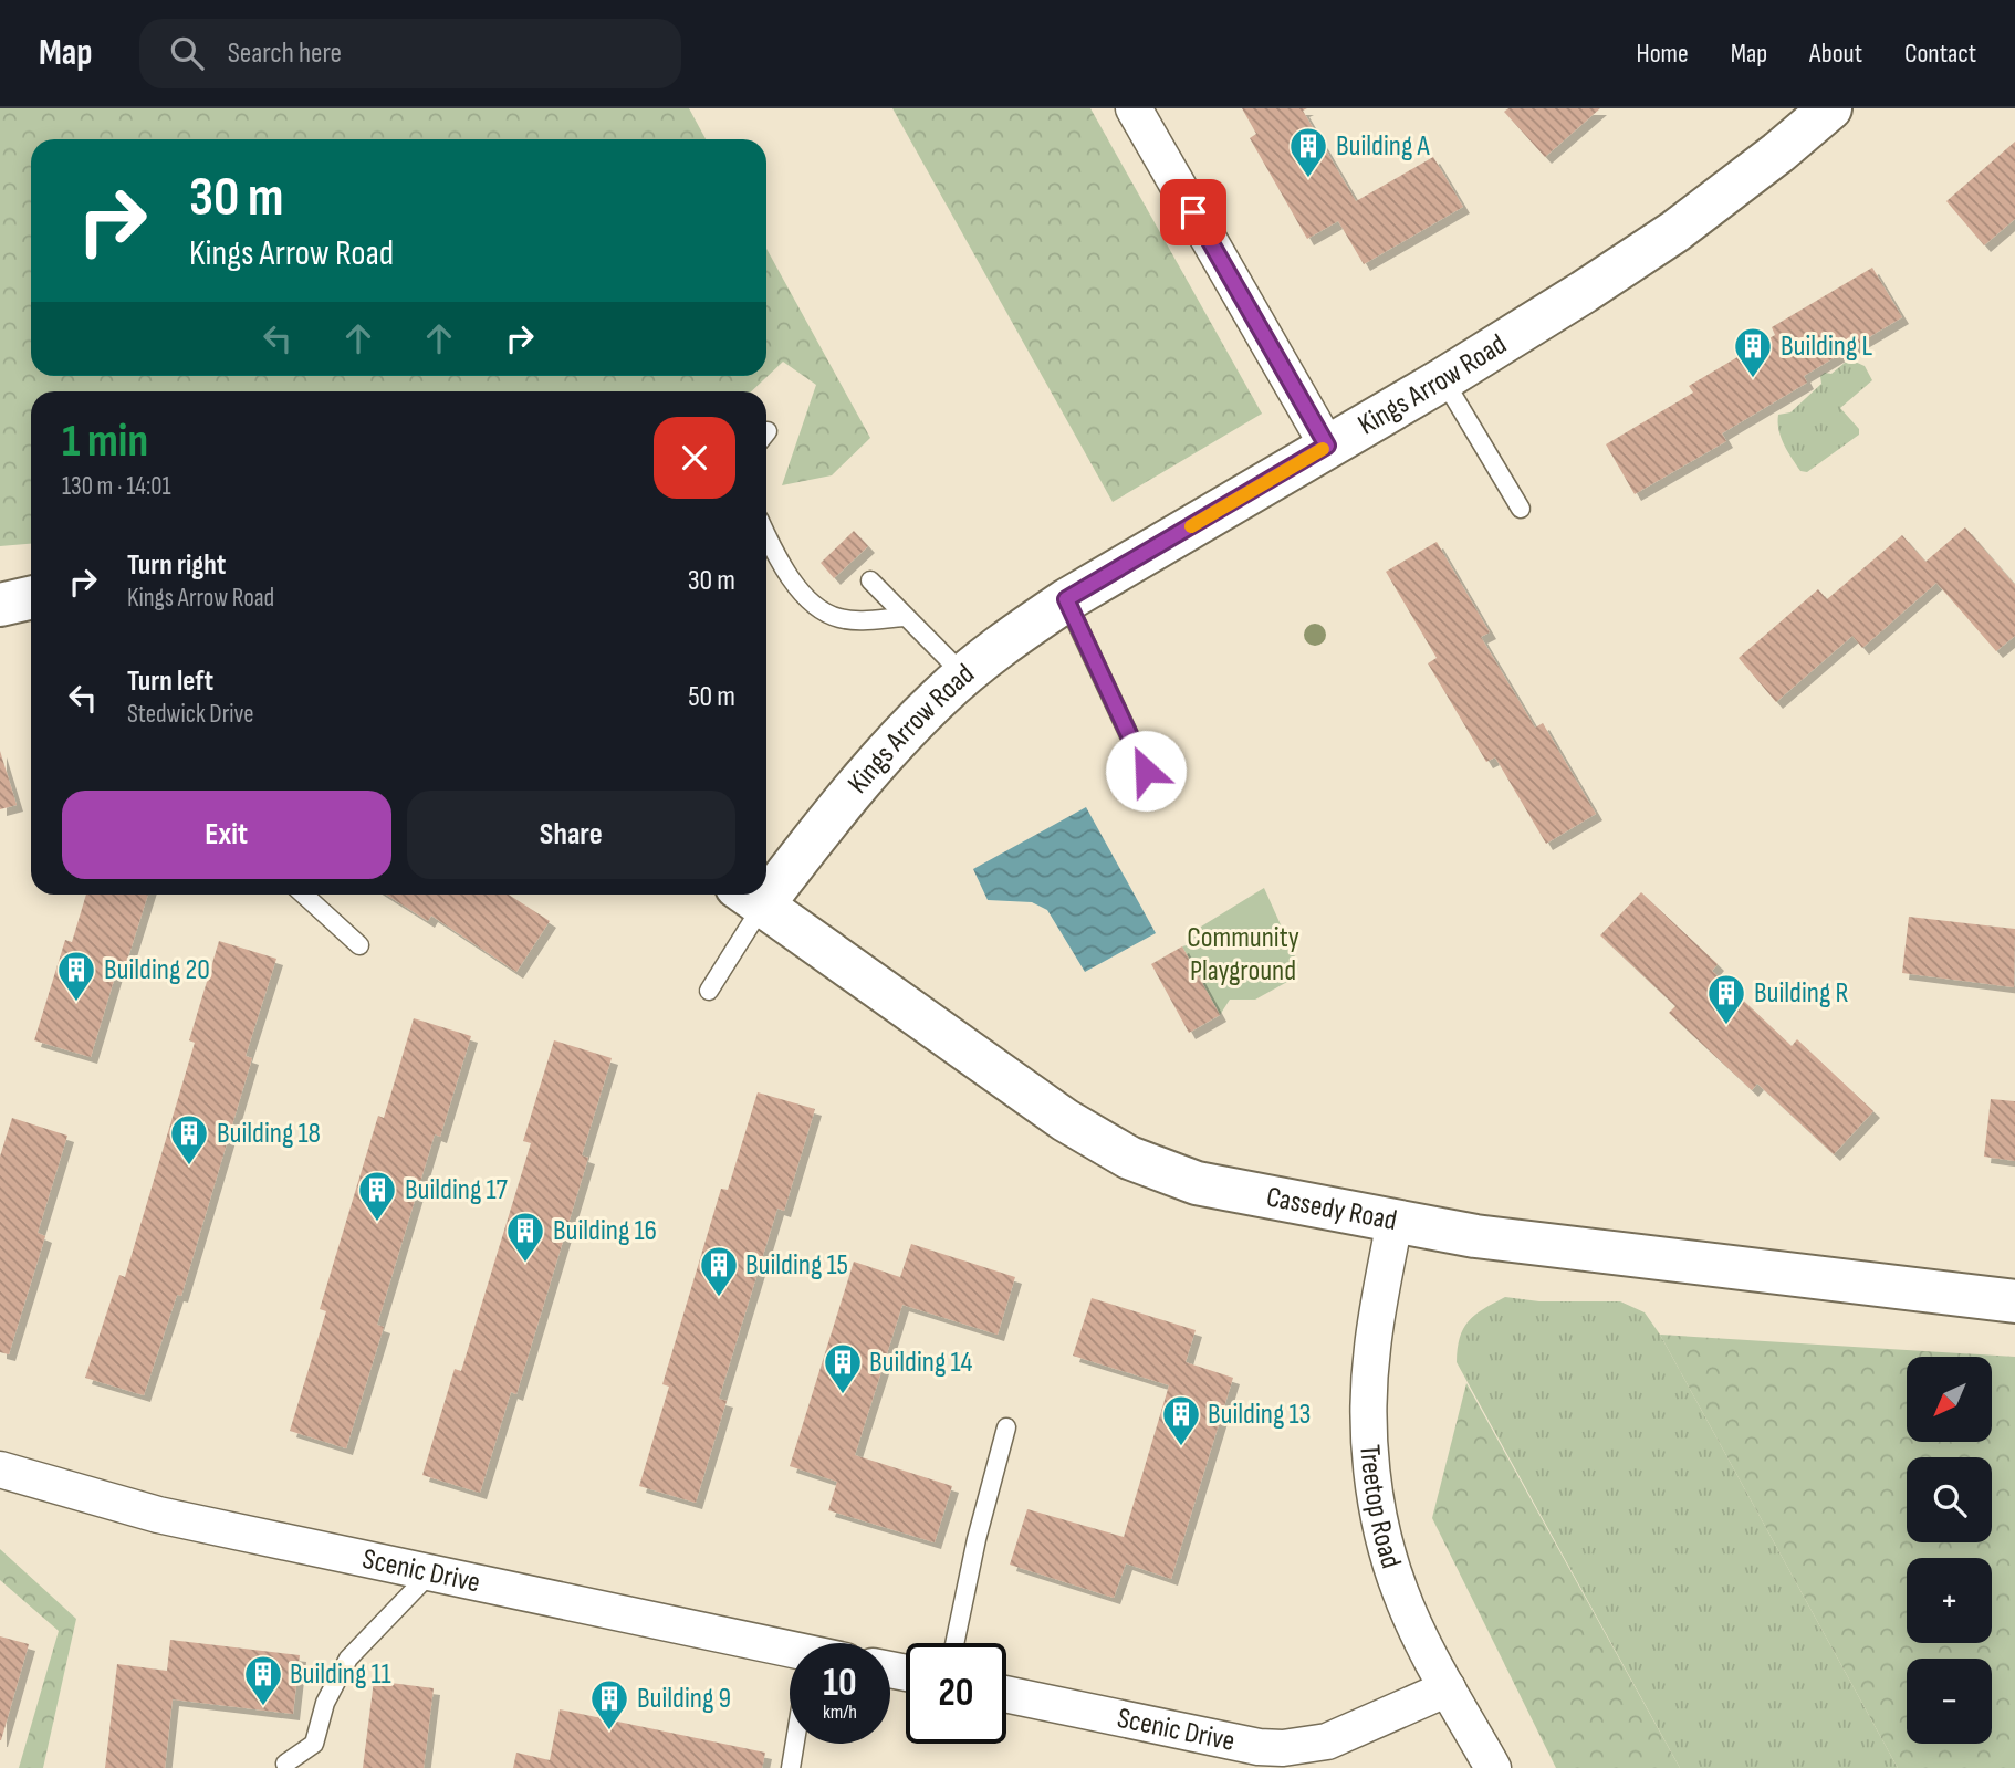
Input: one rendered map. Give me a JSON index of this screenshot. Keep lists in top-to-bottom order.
{
  "streets": {
    "street": [
      "Kings Arrow Road",
      "Cassedy Road",
      "Treetop Road",
      "Scenic Drive"
    ]
  },
  "crossings": [
    ["Cassedy Road", "Treetop Road"],
    ["Treetop Road", "Scenic Drive"]
  ],
  "parks": ["Community Playground"],
  "places": {
    "building": [
      "Building A",
      "Building L",
      "Building 20",
      "Building R",
      "Building 18",
      "Building 17",
      "Building 16",
      "Building 15",
      "Building 14",
      "Building 13",
      "Building 11",
      "Building 9"
    ]
  },
  "north": "bottom left",
  "page": {
    "header": "Map",
    "search": "Search here",
    "nav": [
      "Home",
      "Map",
      "About",
      "Contact"
    ],
    "turn": ["30 m", "Kings Arrow Road"],
    "heading": ["1 min", "130 m · 14:01"],
    "list": [
      {
        "name": "Turn right",
        "note": "Kings Arrow Road",
        "value": "30 m"
      },
      {
        "name": "Turn left",
        "note": "Stedwick Drive",
        "value": "50 m"
      }
    ],
    "buttons": ["Exit", "Share"],
    "map_buttons": ["+", "−"],
    "speed": "10 km/h",
    "limit": "20"
  }
}
